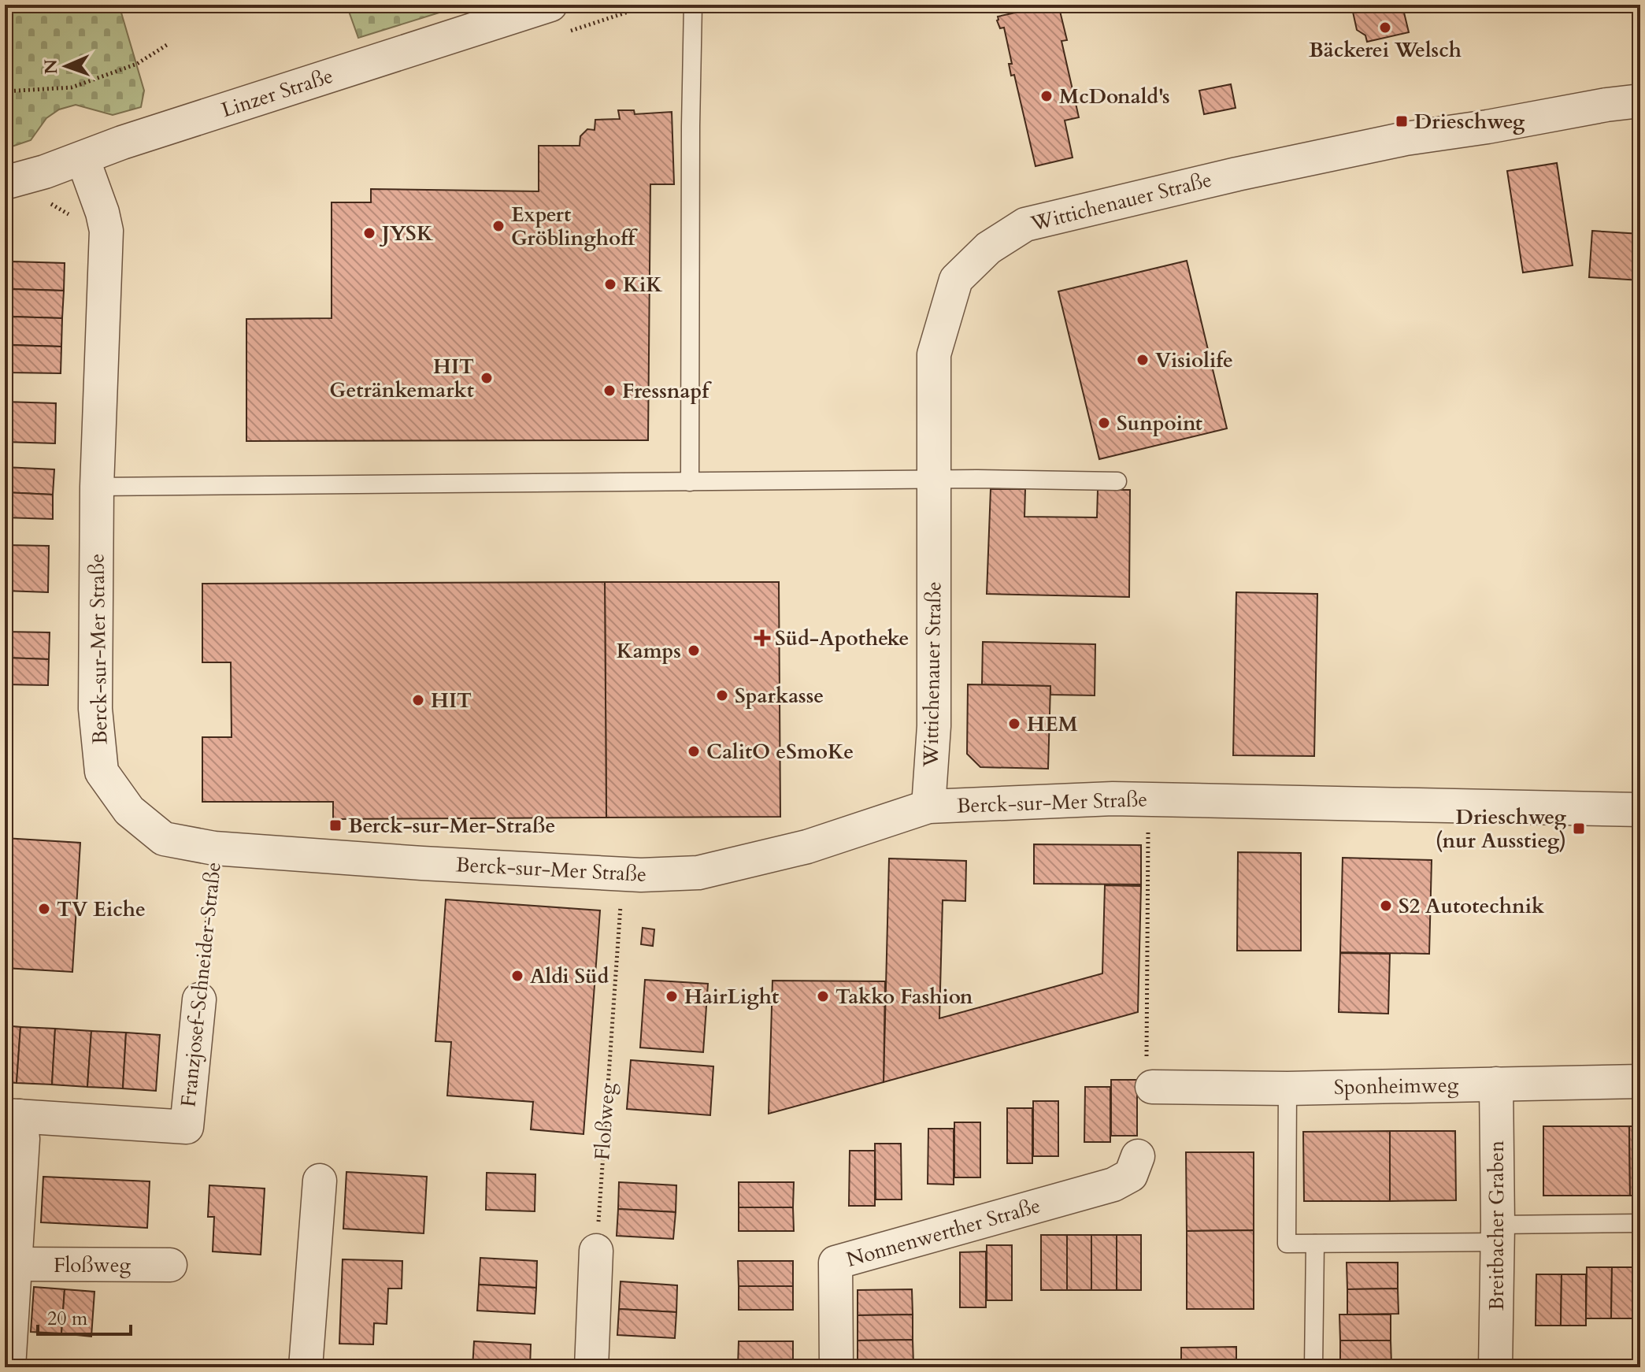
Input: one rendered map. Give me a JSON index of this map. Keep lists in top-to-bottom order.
{
  "streets": {
    "street": [
      "Linzer Straße",
      "Wittichenauer Straße",
      "Berck-sur-Mer Straße",
      "Franzjosef-Schneider-Straße",
      "Sponheimweg",
      "Floßweg",
      "Breitbacher Graben",
      "Nonnenwerther Straße"
    ]
  },
  "crossings": [
    ["Linzer Straße", "Berck-sur-Mer Straße"],
    ["Wittichenauer Straße", "Berck-sur-Mer Straße"],
    ["Berck-sur-Mer Straße", "Franzjosef-Schneider-Straße"],
    ["Berck-sur-Mer Straße", "Floßweg"],
    ["Sponheimweg", "Breitbacher Graben"]
  ],
  "places": {
    "other": [
      "Bäckerei Welsch",
      "McDonald's",
      "Expert Gröblinghoff",
      "JYSK",
      "KiK",
      "Visiolife",
      "HIT Getränkemarkt",
      "Fressnapf",
      "Sunpoint",
      "Kamps",
      "Sparkasse",
      "HIT",
      "HEM",
      "CalitO eSmoKe",
      "S2 Autotechnik",
      "TV Eiche",
      "Aldi Süd",
      "HairLight",
      "Takko Fashion"
    ],
    "transit": ["Drieschweg", "Berck-sur-Mer-Straße", "Drieschweg (nur Ausstieg)"],
    "health": ["Süd-Apotheke"]
  },
  "scale_bar": "20 m",
  "north": "left"
}
